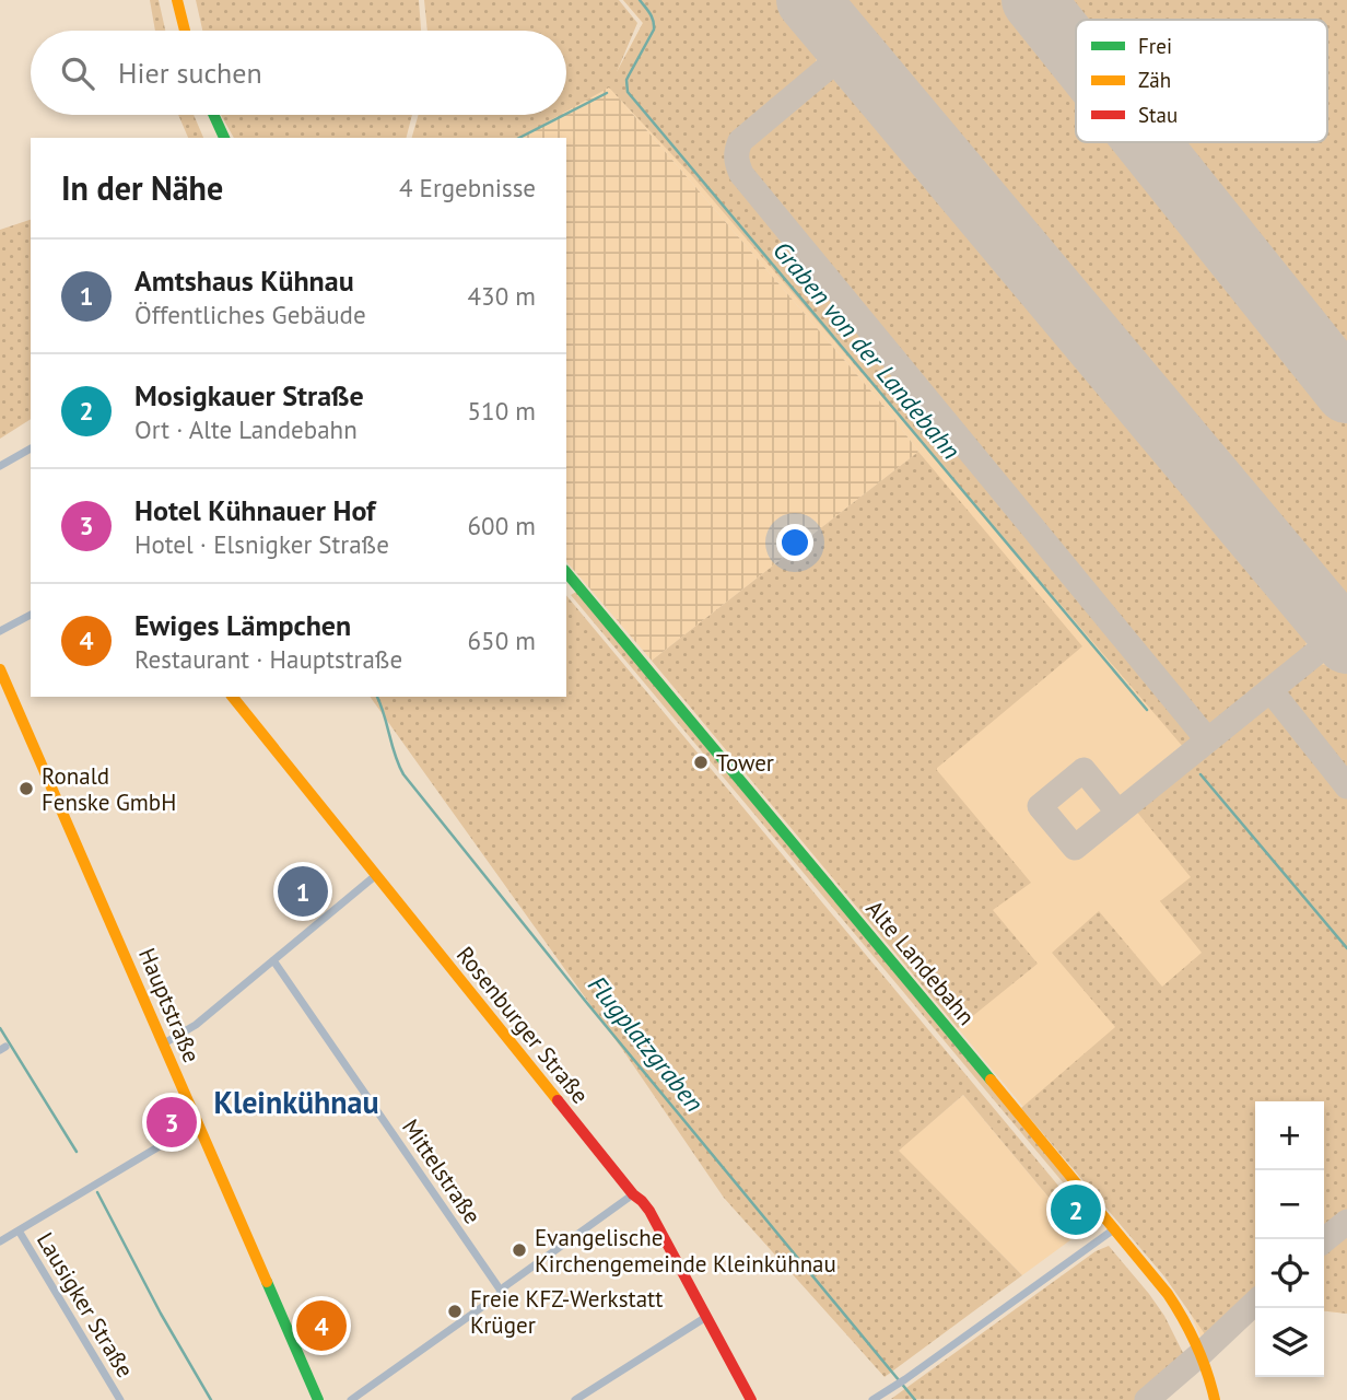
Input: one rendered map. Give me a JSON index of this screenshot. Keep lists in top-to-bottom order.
{
  "streets": {
    "street": [
      "Alte Landebahn",
      "Hauptstraße",
      "Rosenburger Straße",
      "Mittelstraße",
      "Lausigker Straße"
    ]
  },
  "districts": ["Kleinkühnau"],
  "water": ["Graben von der Landebahn", "Flugplatzgraben"],
  "places": [
    "Tower",
    "Ronald Fenske GmbH",
    "Evangelische Kirchengemeinde Kleinkühnau",
    "Freie KFZ-Werkstatt Krüger"
  ],
  "legend": ["Frei", "Zäh", "Stau"],
  "page": {
    "search": "Hier suchen",
    "heading": ["In der Nähe", "4 Ergebnisse"],
    "list": [
      {
        "mark": "1",
        "name": "Amtshaus Kühnau",
        "note": "Öffentliches Gebäude",
        "value": "430 m"
      },
      {
        "mark": "2",
        "name": "Mosigkauer Straße",
        "note": "Ort · Alte Landebahn",
        "value": "510 m"
      },
      {
        "mark": "3",
        "name": "Hotel Kühnauer Hof",
        "note": "Hotel · Elsnigker Straße",
        "value": "600 m"
      },
      {
        "mark": "4",
        "name": "Ewiges Lämpchen",
        "note": "Restaurant · Hauptstraße",
        "value": "650 m"
      }
    ],
    "pins": [
      "1",
      "3",
      "2",
      "4"
    ],
    "map_buttons": ["+", "−"]
  }
}
